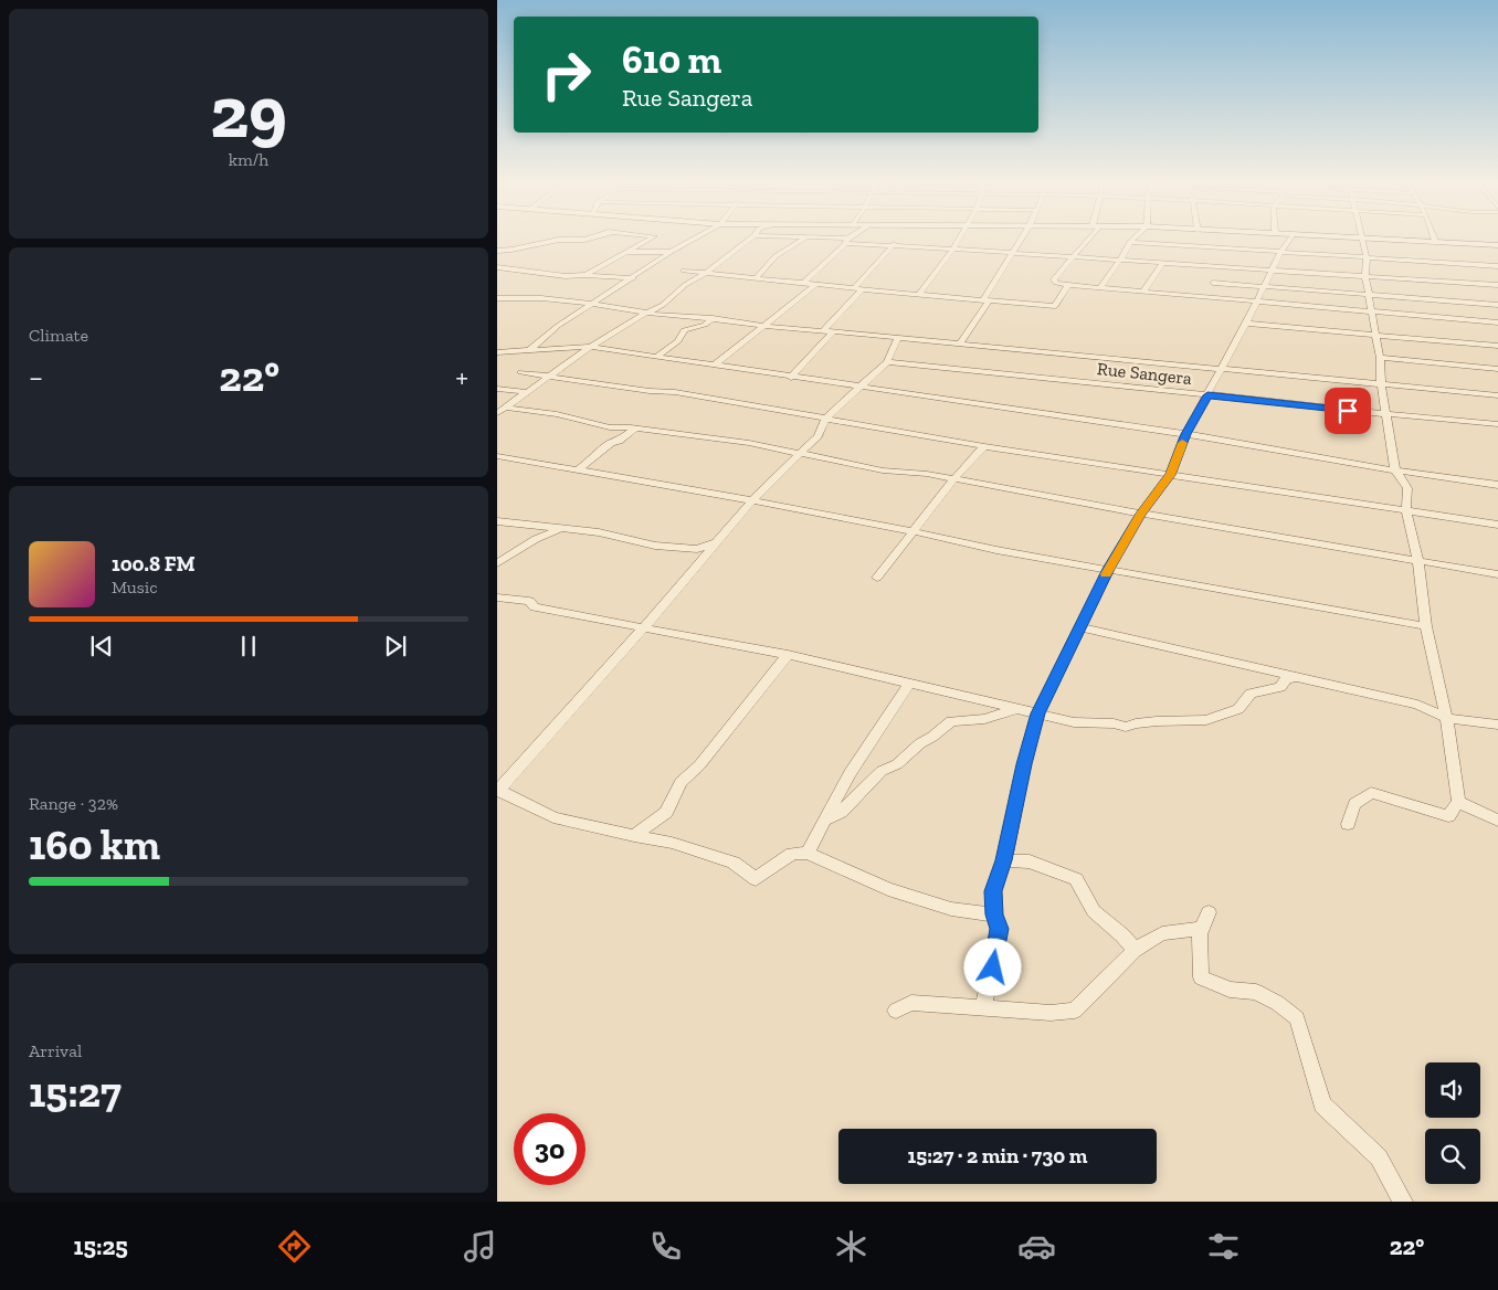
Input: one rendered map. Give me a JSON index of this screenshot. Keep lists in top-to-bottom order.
{
  "streets": {
    "street": ["Rue Sangera"]
  },
  "page": {
    "tile": [
      ["29", "km/h"],
      "Climate",
      ["Range · 32%", "160 km"],
      ["Arrival", "15:27"]
    ],
    "turn": ["610 m", "Rue Sangera"],
    "heat": ["−", "22°", "+"],
    "song": ["100.8 FM", "Music"],
    "limit": "30",
    "trip": "15:27 · 2 min · 730 m",
    "tabs": ["15:25", "22°"]
  }
}
